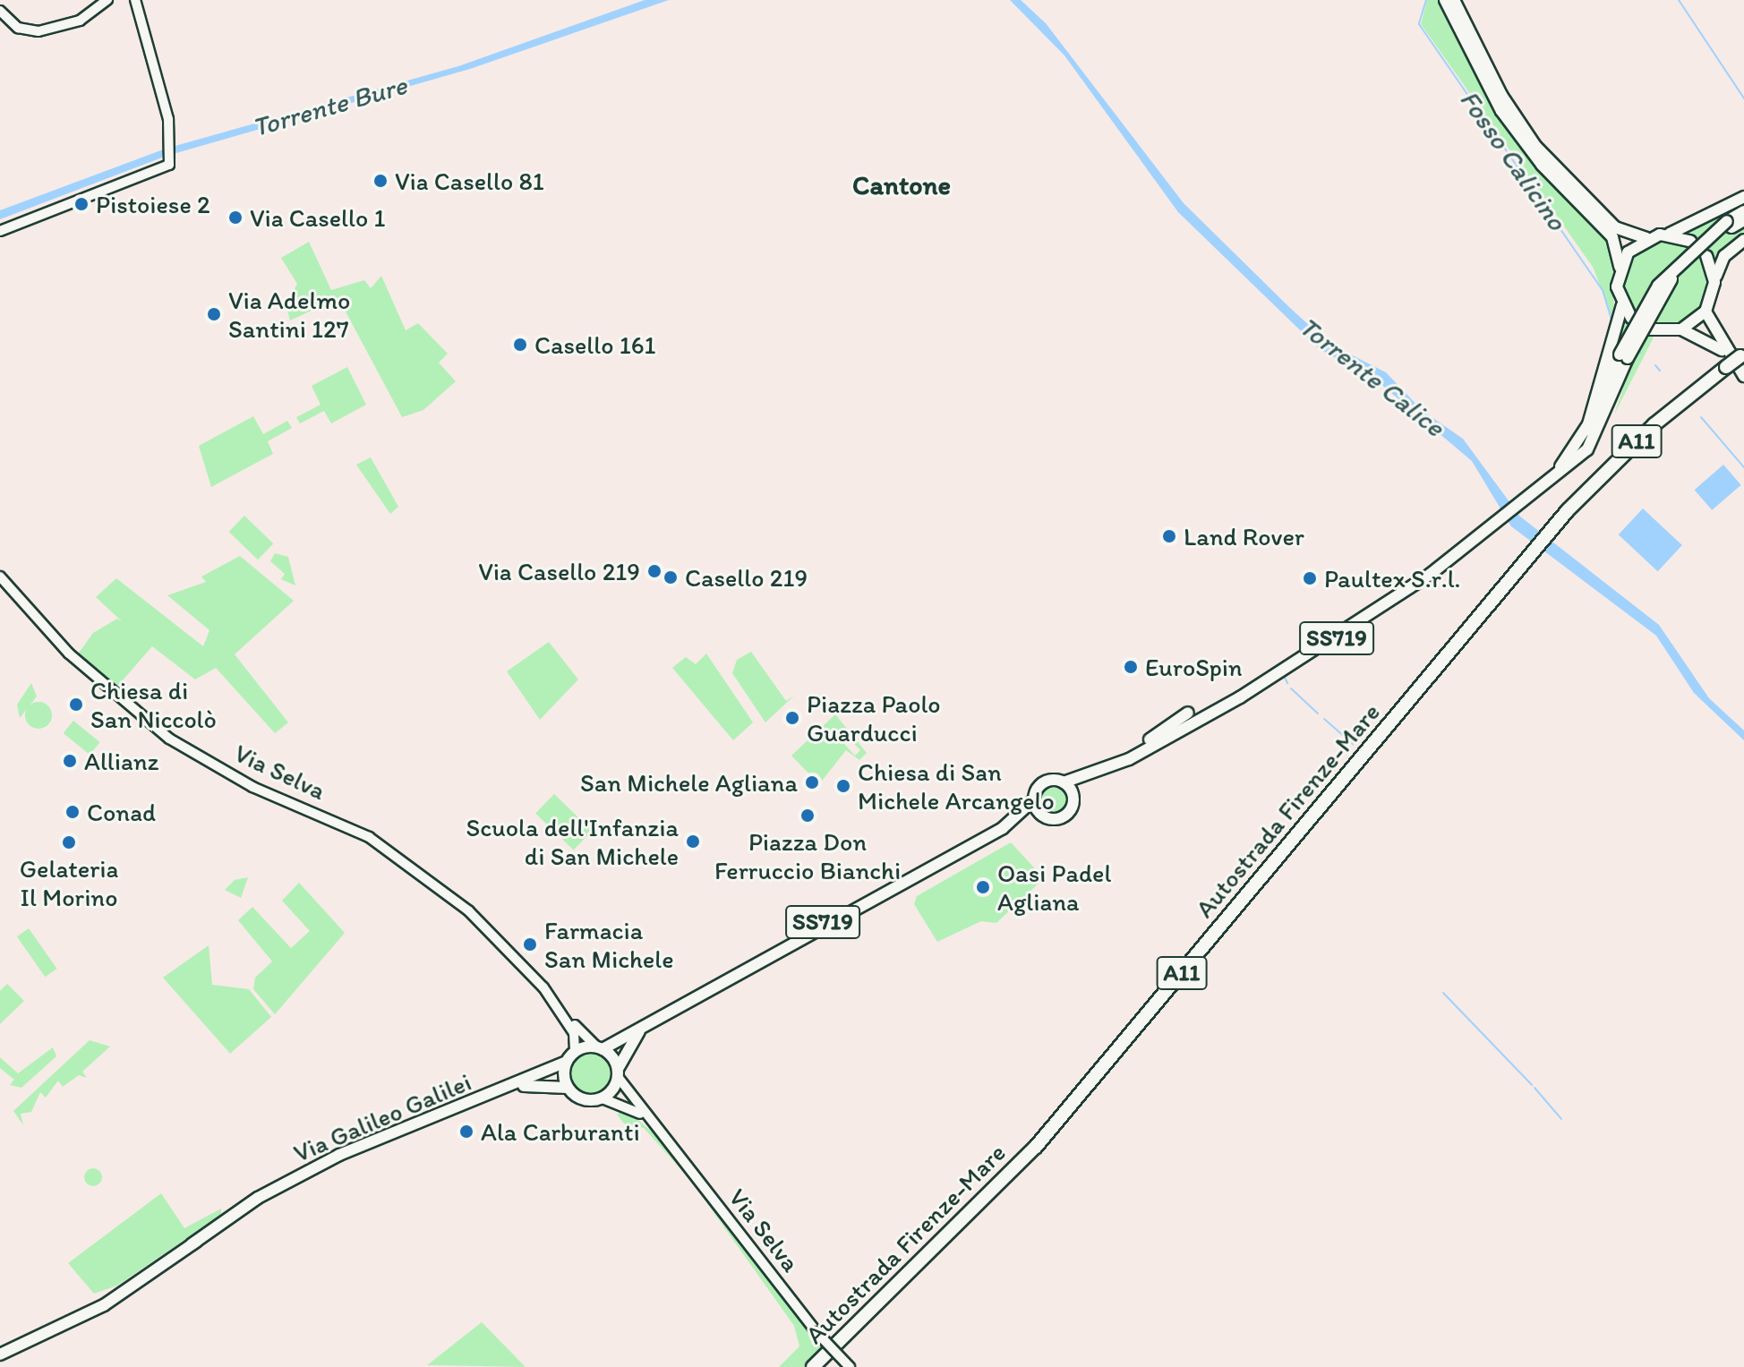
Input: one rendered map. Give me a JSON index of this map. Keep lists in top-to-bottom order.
{
  "streets": {
    "highway": ["A11", "Autostrada Firenze-Mare"],
    "main road": ["SS719", "Via Selva", "Via Galileo Galilei"]
  },
  "crossings": [
    ["SS719", "Via Selva"],
    ["SS719", "Via Galileo Galilei"],
    ["Via Selva", "Via Galileo Galilei"]
  ],
  "districts": ["Cantone"],
  "water": ["Torrente Bure", "Fosso Calicino", "Torrente Calice"],
  "places": [
    "Via Casello 81",
    "Pistoiese 2",
    "Via Casello 1",
    "Via Adelmo Santini 127",
    "Casello 161",
    "Land Rover",
    "Via Casello 219",
    "Casello 219",
    "Paultex S.r.l.",
    "EuroSpin",
    "Chiesa di San Niccolò",
    "Piazza Paolo Guarducci",
    "Allianz",
    "San Michele Agliana",
    "Chiesa di San Michele Arcangelo",
    "Conad",
    "Piazza Don Ferruccio Bianchi",
    "Scuola dell'Infanzia di San Michele",
    "Gelateria Il Morino",
    "Oasi Padel Agliana",
    "Farmacia San Michele",
    "Ala Carburanti"
  ]
}
